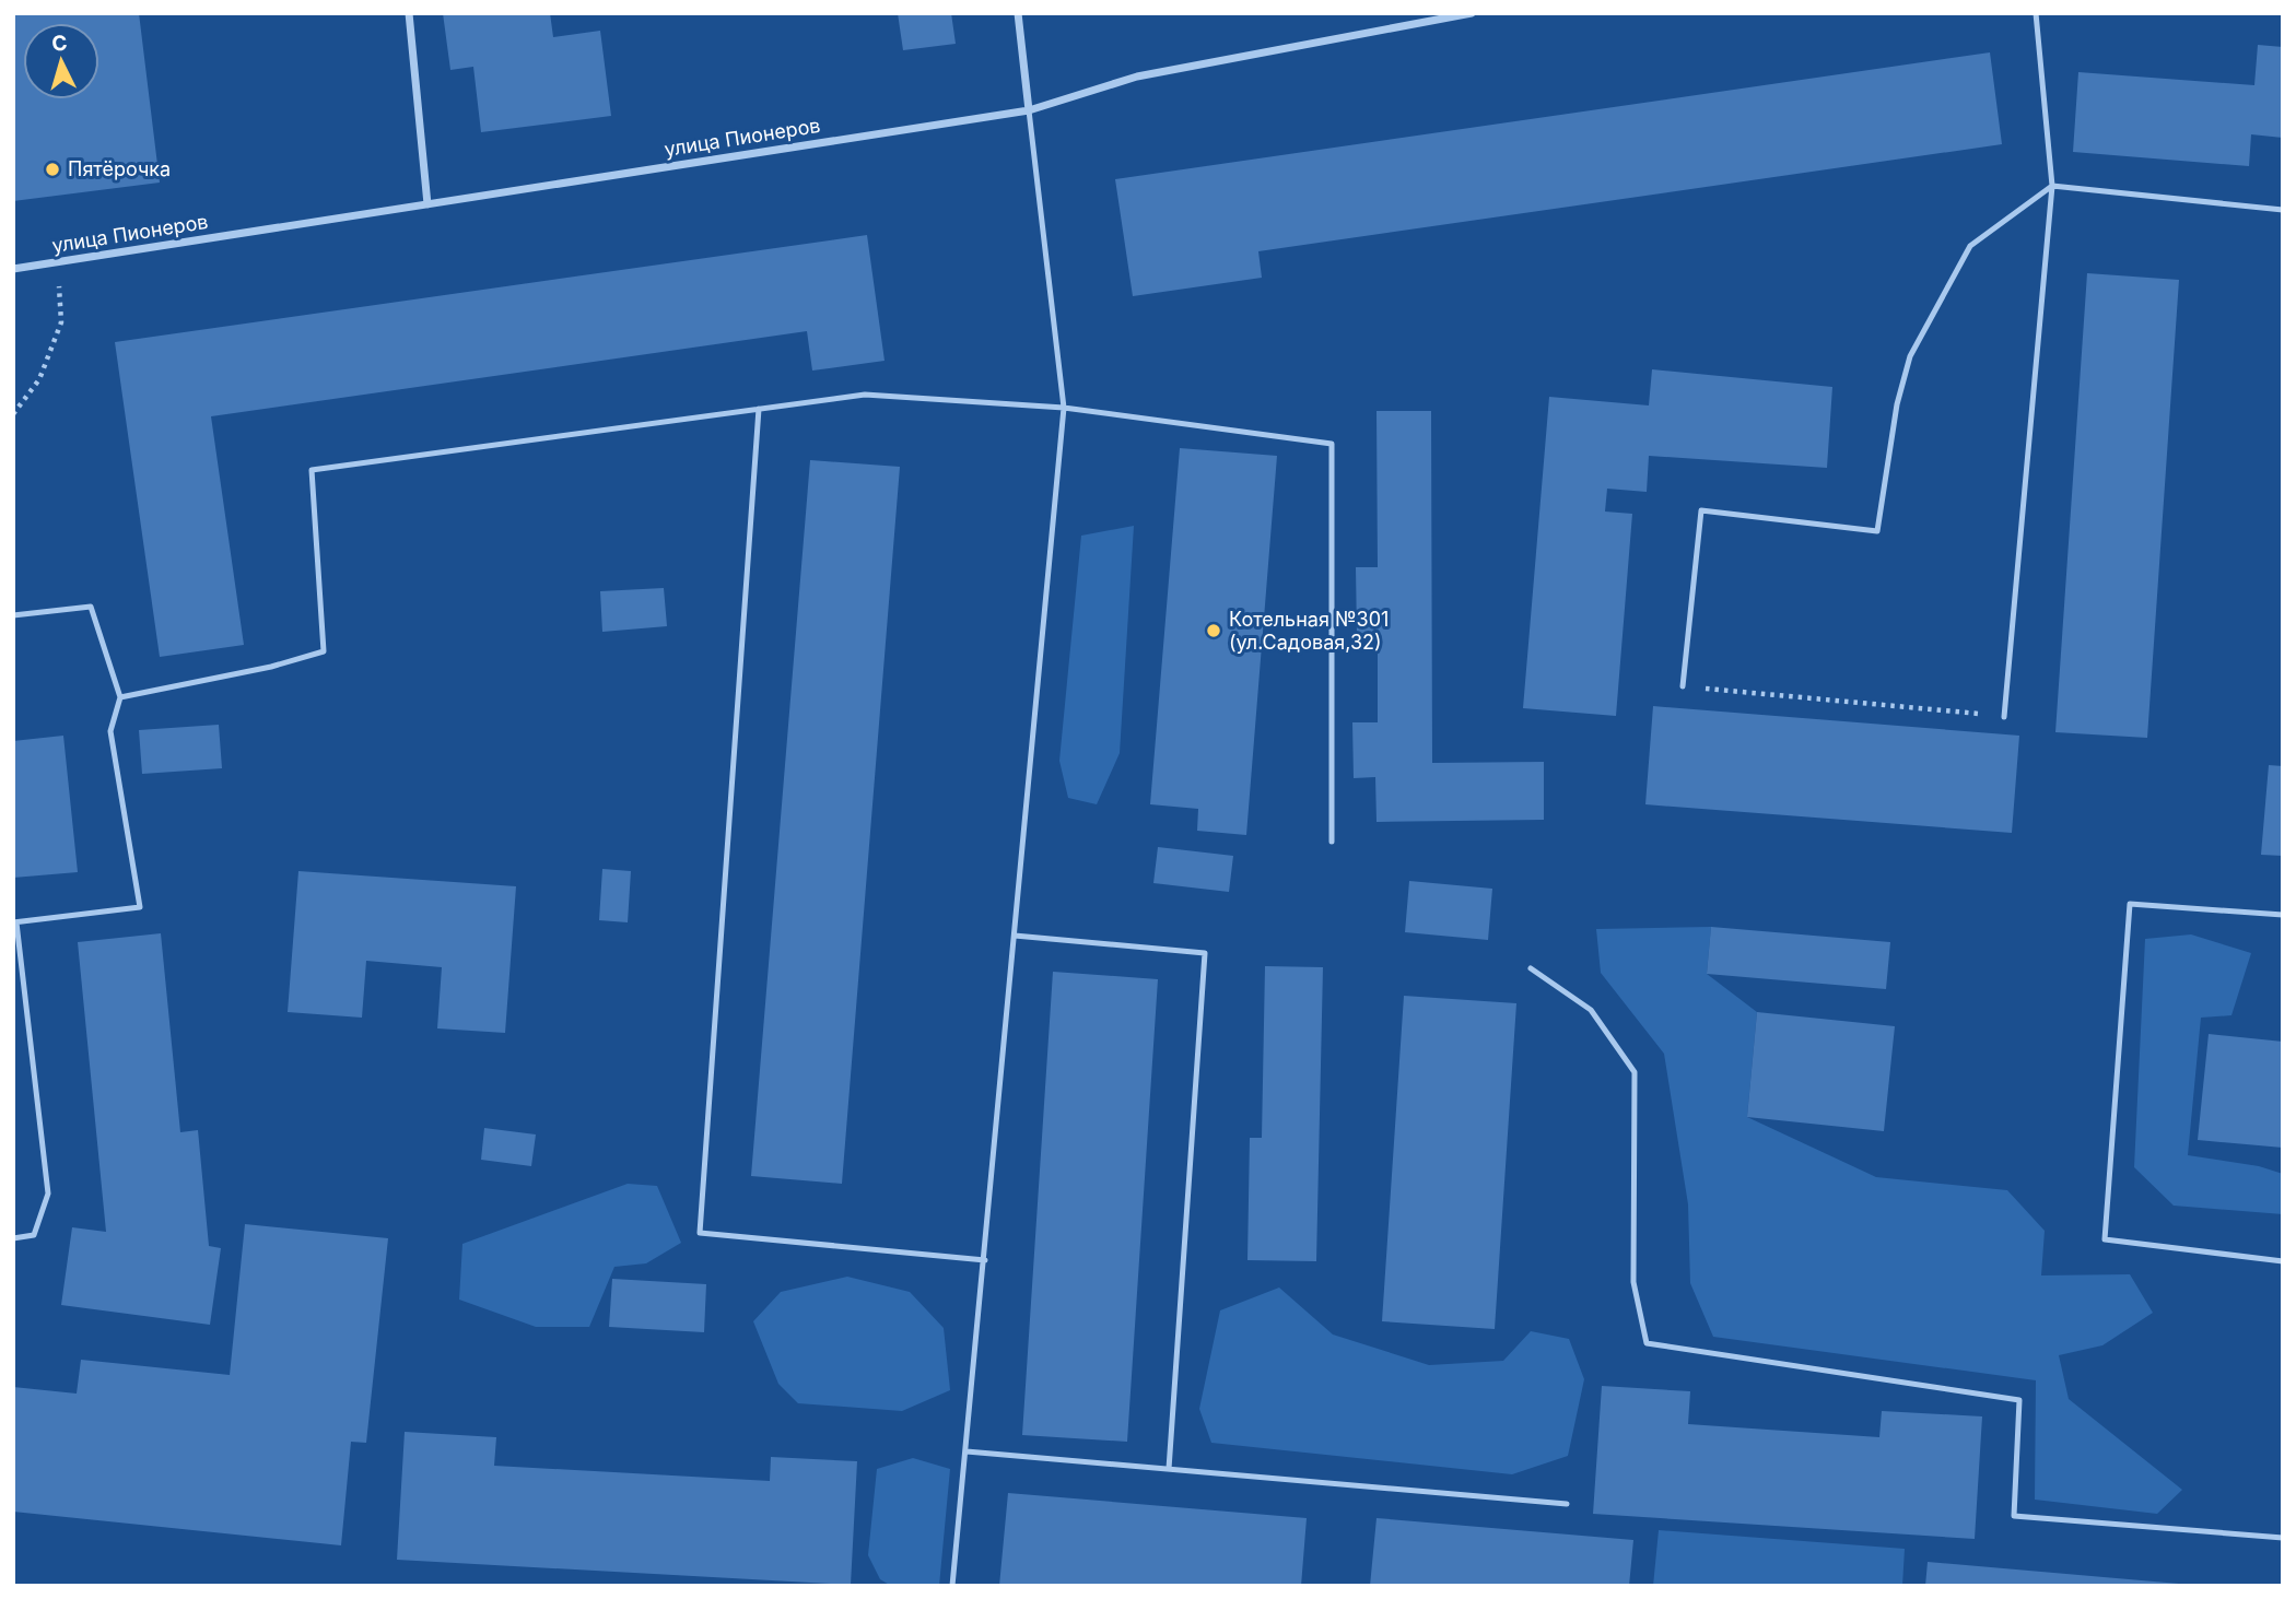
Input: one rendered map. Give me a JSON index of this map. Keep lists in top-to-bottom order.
{
  "streets": {
    "street": ["улица Пионеров"]
  },
  "places": ["Пятёрочка", "Котельная №301 (ул.Садовая,32)"],
  "north": "top"
}
